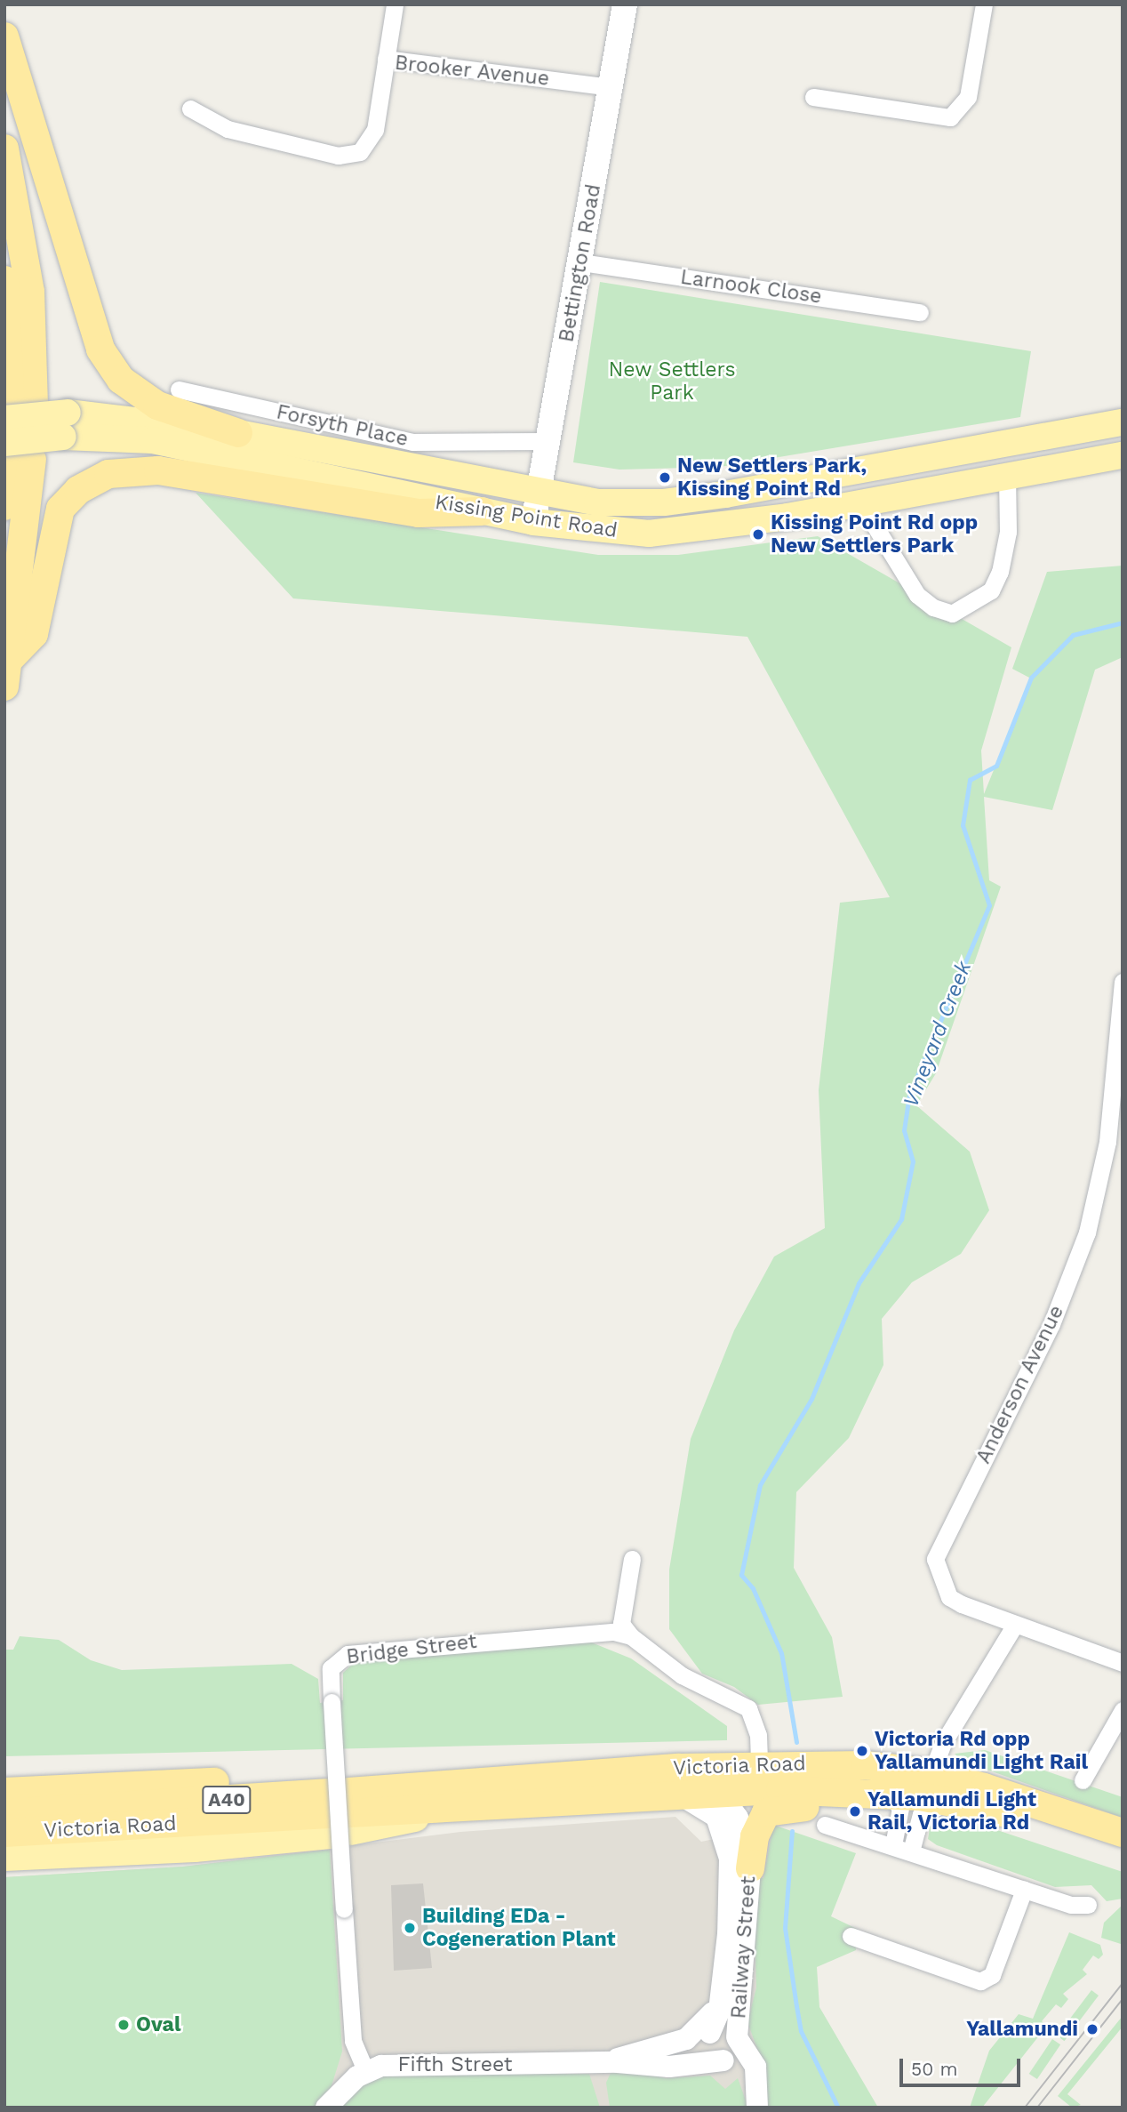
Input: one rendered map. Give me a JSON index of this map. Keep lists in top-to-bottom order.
{
  "streets": {
    "highway": ["Victoria Road", "A40"],
    "main road": ["Bettington Road", "Kissing Point Road"],
    "street": [
      "Brooker Avenue",
      "Larnook Close",
      "Forsyth Place",
      "Anderson Avenue",
      "Bridge Street",
      "Railway Street",
      "Fifth Street"
    ]
  },
  "crossings": [
    ["Brooker Avenue", "Bettington Road"],
    ["Bettington Road", "Larnook Close"],
    ["Bettington Road", "Forsyth Place"],
    ["Bettington Road", "Kissing Point Road"],
    ["Bridge Street", "Victoria Road"],
    ["Bridge Street", "Fifth Street"],
    ["Victoria Road", "A40"],
    ["Victoria Road", "Railway Street"],
    ["Railway Street", "Fifth Street"]
  ],
  "water": ["Vineyard Creek"],
  "parks": ["New Settlers Park"],
  "places": [
    "New Settlers Park, Kissing Point Rd",
    "Kissing Point Rd opp New Settlers Park",
    "Victoria Rd opp Yallamundi Light Rail",
    "Yallamundi Light Rail, Victoria Rd",
    "Building EDa - Cogeneration Plant",
    "Oval",
    "Yallamundi"
  ],
  "scale_bar": "50 m"
}
